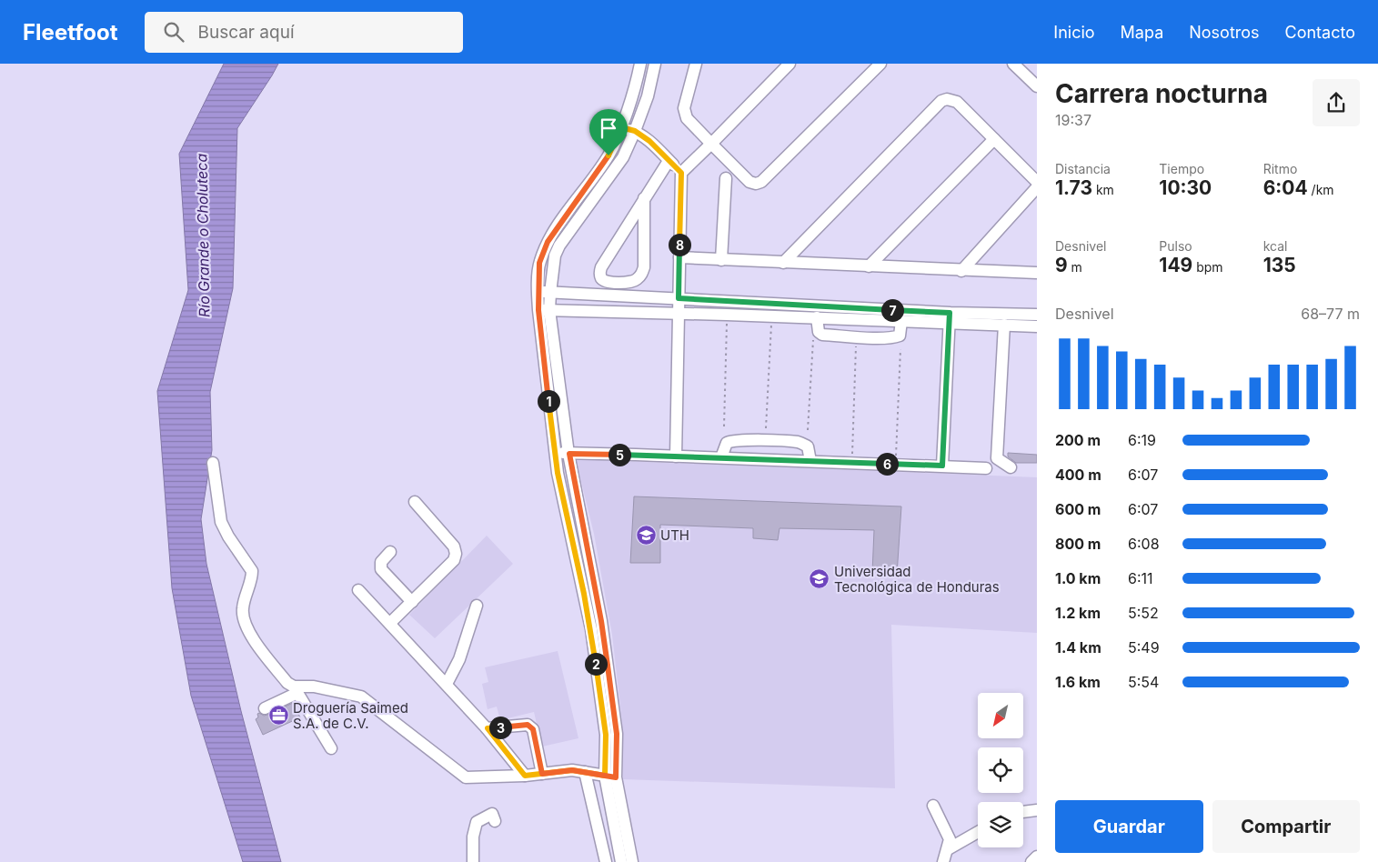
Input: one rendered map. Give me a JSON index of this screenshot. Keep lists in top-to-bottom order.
{
  "water": ["Río Grande o Choluteca"],
  "places": {
    "school or university": ["UTH", "Universidad Tecnológica de Honduras"],
    "office": ["Droguería Saimed S.A. de C.V."]
  },
  "north": "bottom left",
  "page": {
    "header": "Fleetfoot",
    "search": "Buscar aquí",
    "nav": [
      "Inicio",
      "Mapa",
      "Nosotros",
      "Contacto"
    ],
    "heading": ["Carrera nocturna", "19:37"],
    "stats": [
      ["Distancia", "1.73 km"],
      ["Tiempo", "10:30"],
      ["Ritmo", "6:04 /km"],
      ["Desnivel", "9 m"],
      ["Pulso", "149 bpm"],
      ["kcal", "135"]
    ],
    "pins": [
      "8",
      "7",
      "1",
      "5",
      "6",
      "2",
      "3"
    ],
    "chart": ["Desnivel", "68–77 m"],
    "list": [
      {
        "name": "200 m",
        "note": "6:19"
      },
      {
        "name": "400 m",
        "note": "6:07"
      },
      {
        "name": "600 m",
        "note": "6:07"
      },
      {
        "name": "800 m",
        "note": "6:08"
      },
      {
        "name": "1.0 km",
        "note": "6:11"
      },
      {
        "name": "1.2 km",
        "note": "5:52"
      },
      {
        "name": "1.4 km",
        "note": "5:49"
      },
      {
        "name": "1.6 km",
        "note": "5:54"
      }
    ],
    "buttons": ["Guardar", "Compartir"]
  }
}
